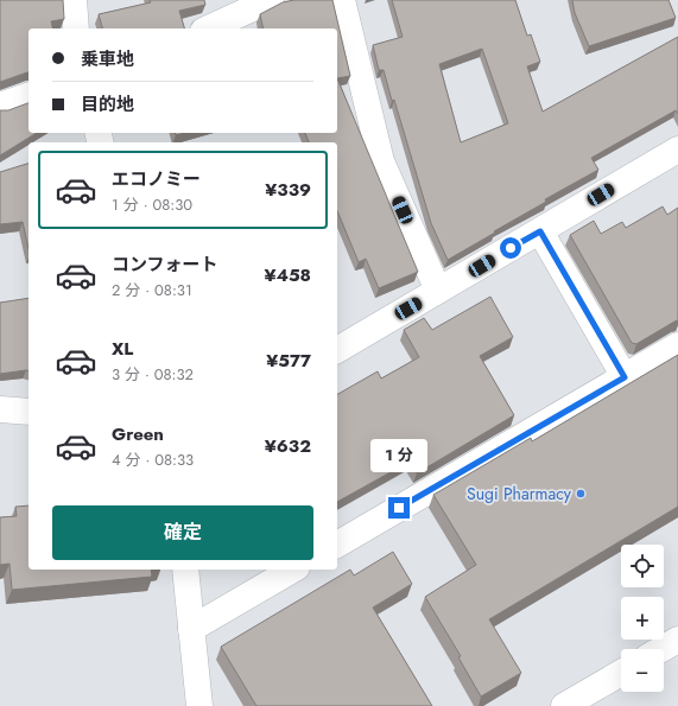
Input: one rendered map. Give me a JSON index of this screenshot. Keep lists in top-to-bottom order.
{
  "places": ["Sugi Pharmacy"],
  "page": {
    "banner": ["乗車地", "目的地"],
    "list": [
      {
        "name": "エコノミー",
        "note": "1 分 · 08:30",
        "value": "¥339"
      },
      {
        "name": "コンフォート",
        "note": "2 分 · 08:31",
        "value": "¥458"
      },
      {
        "name": "XL",
        "note": "3 分 · 08:32",
        "value": "¥577"
      },
      {
        "name": "Green",
        "note": "4 分 · 08:33",
        "value": "¥632"
      }
    ],
    "bubble": "1 分",
    "buttons": "確定",
    "map_buttons": ["+", "−"]
  }
}
